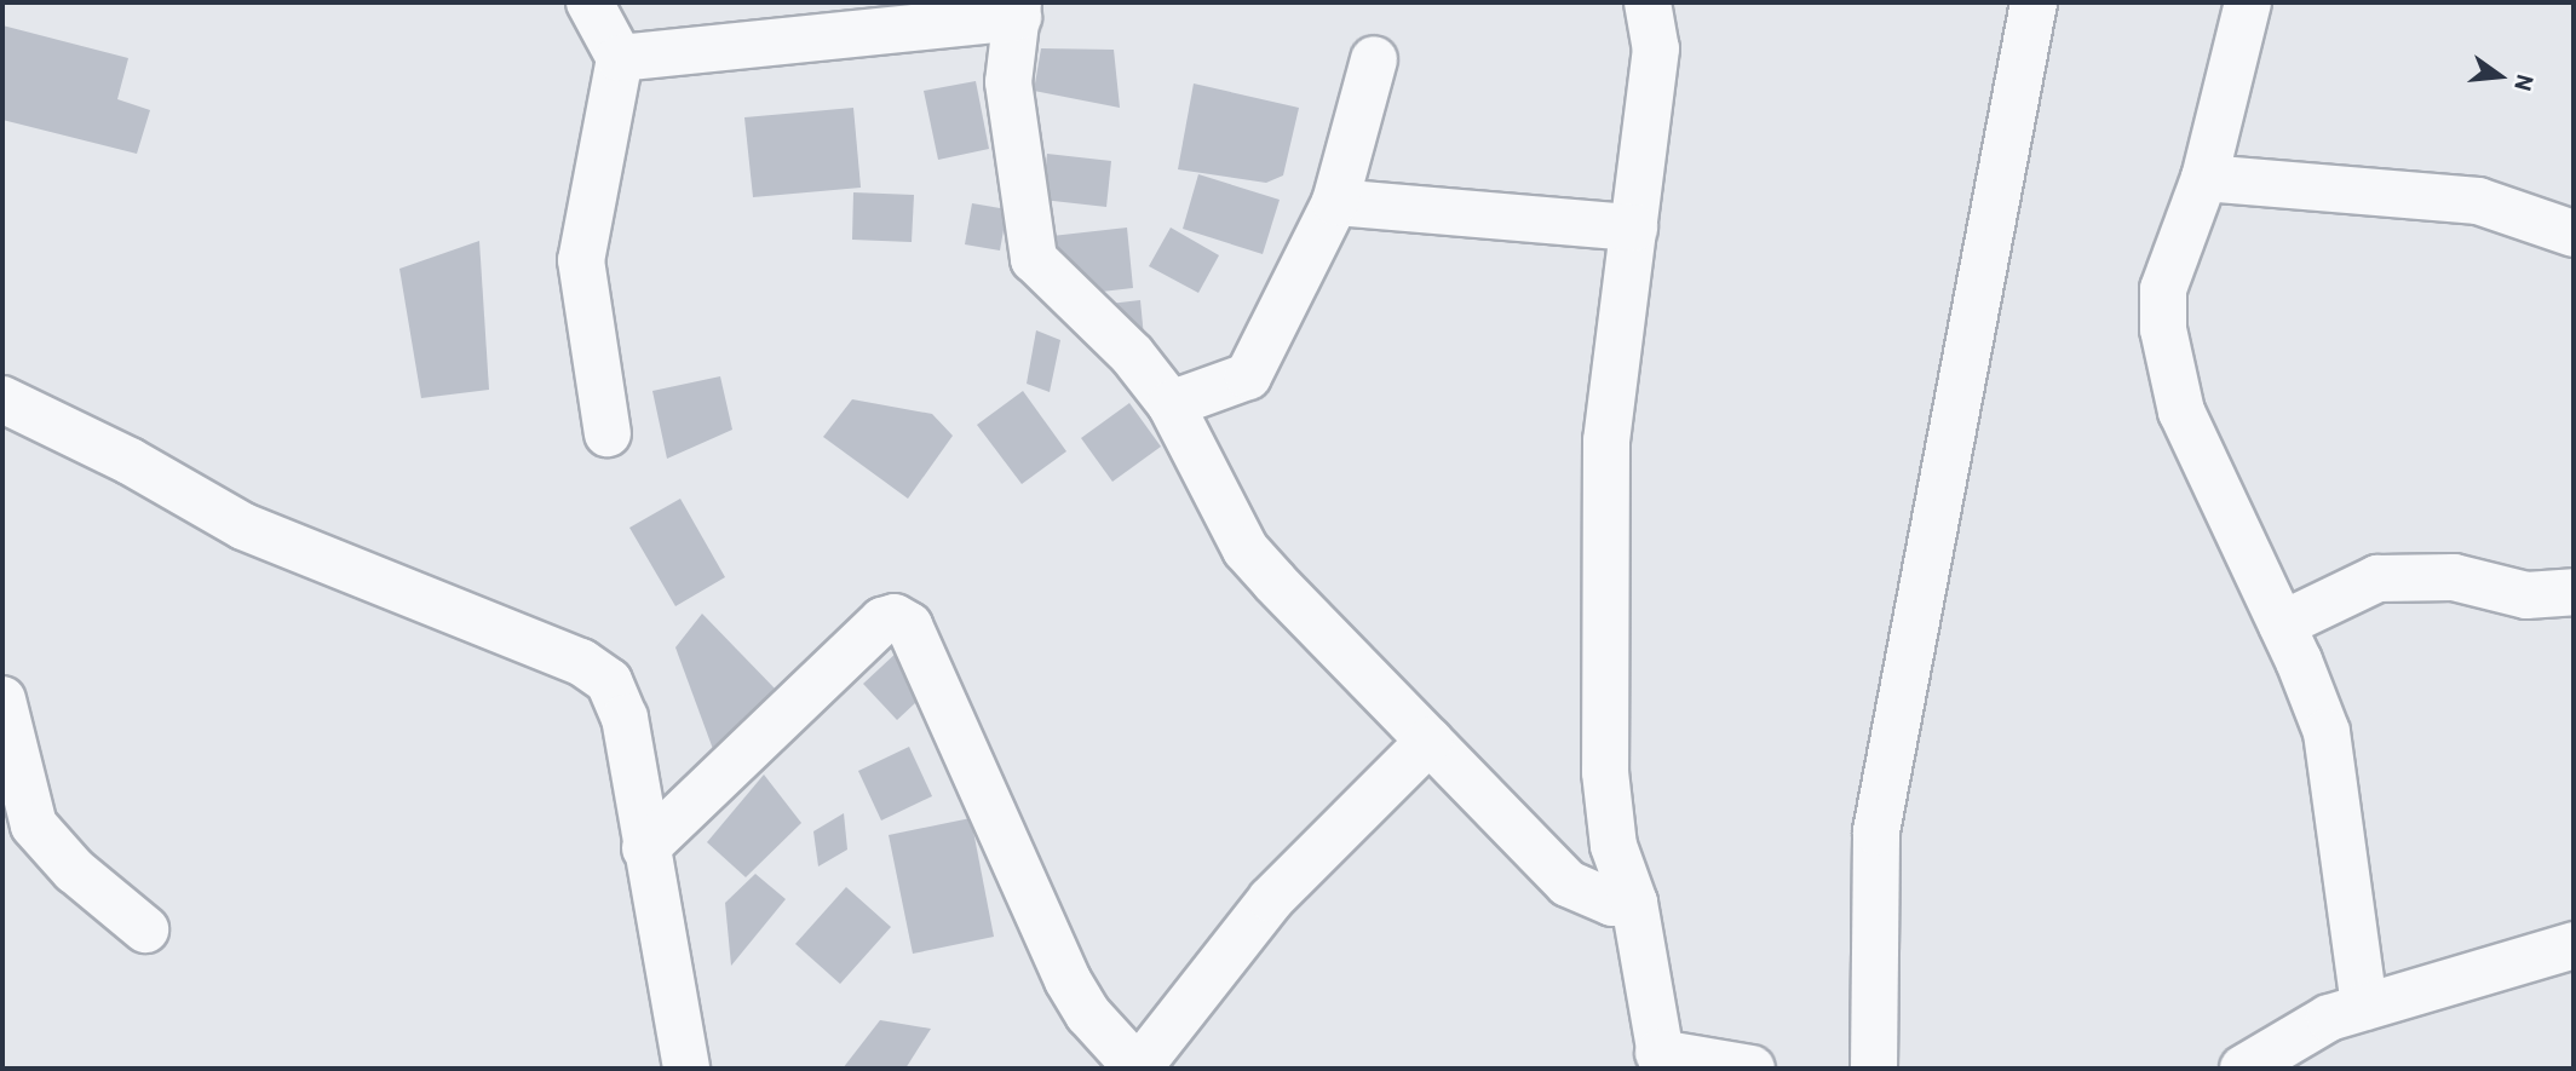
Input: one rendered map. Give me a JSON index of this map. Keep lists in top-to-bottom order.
{
  "north": "right"
}
